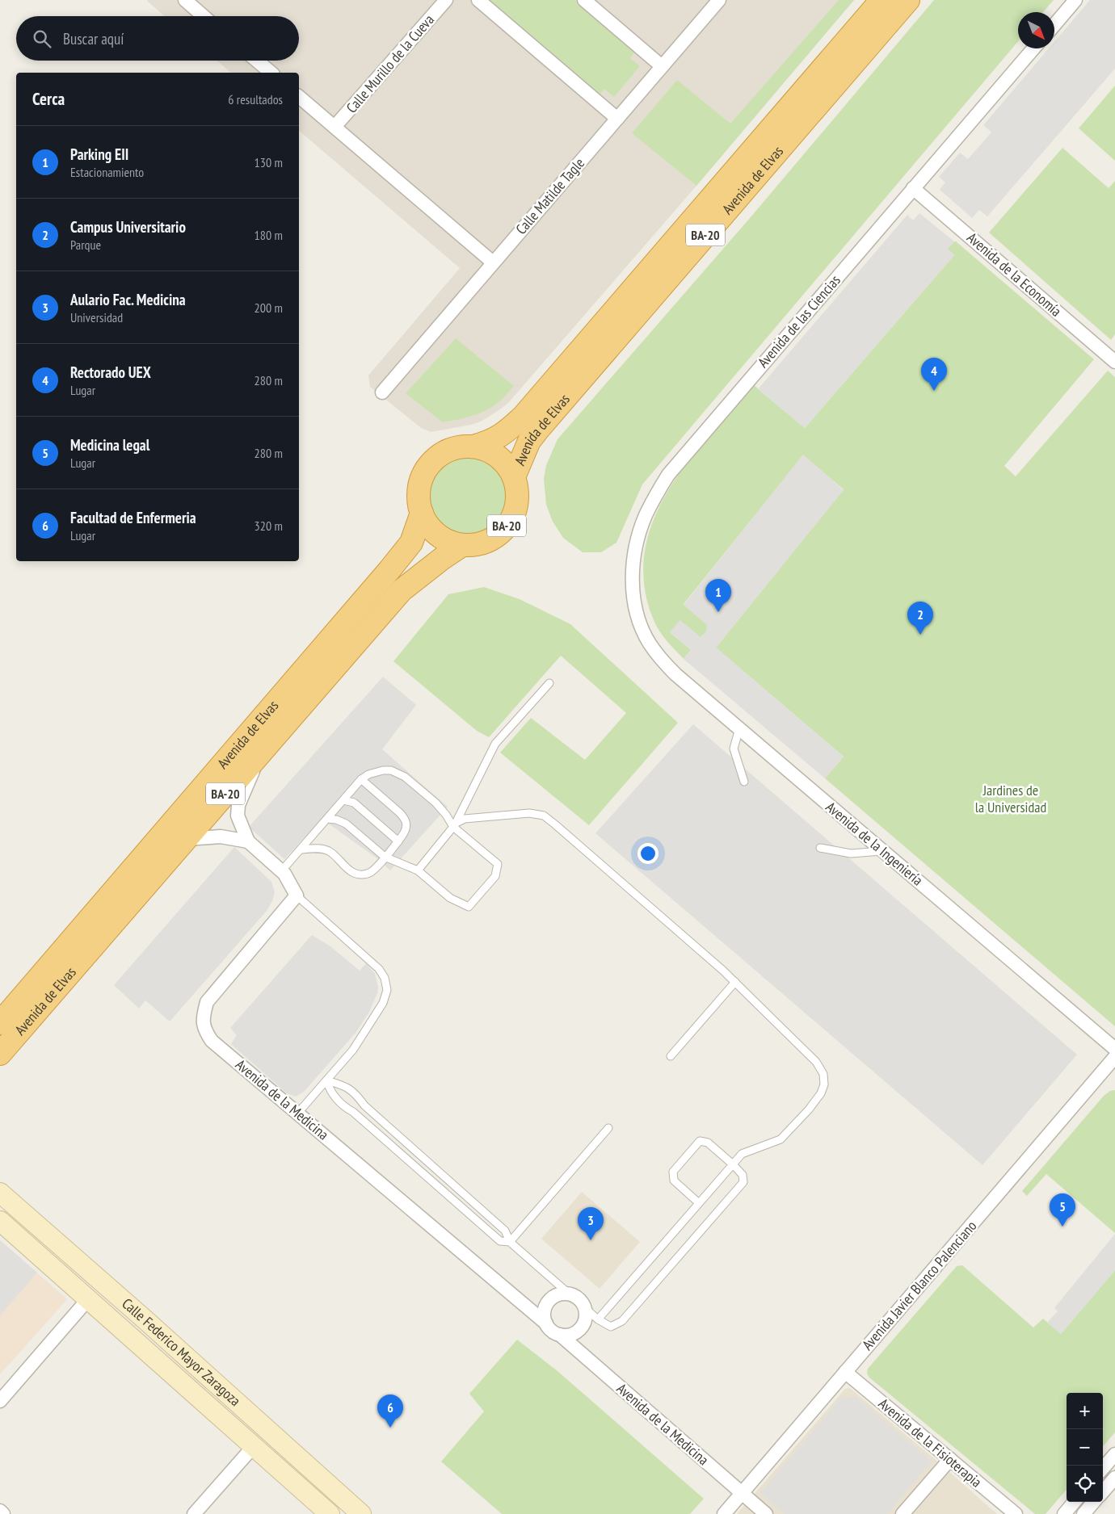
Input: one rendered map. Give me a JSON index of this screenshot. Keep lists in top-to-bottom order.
{
  "streets": {
    "highway": ["Avenida de Elvas", "BA-20"],
    "main road": ["Calle Federico Mayor Zaragoza"],
    "street": [
      "Calle Murillo de la Cueva",
      "Calle Matilde Tagle",
      "Avenida de la Economía",
      "Avenida de las Ciencias",
      "Avenida de la Ingeniería",
      "Avenida de la Medicina",
      "Avenida Javier Blanco Palenciano",
      "Avenida de la Fisioterapia"
    ]
  },
  "crossings": [
    ["Avenida de Elvas", "BA-20"],
    ["Avenida de la Economía", "Avenida de las Ciencias"],
    ["Avenida de las Ciencias", "Avenida de la Ingeniería"],
    ["Avenida de la Ingeniería", "Avenida Javier Blanco Palenciano"],
    ["Avenida de la Medicina", "Avenida Javier Blanco Palenciano"],
    ["Avenida Javier Blanco Palenciano", "Avenida de la Fisioterapia"]
  ],
  "parks": ["Jardines de la Universidad"],
  "north": "bottom right",
  "page": {
    "search": "Buscar aquí",
    "heading": ["Cerca", "6 resultados"],
    "list": [
      {
        "mark": "1",
        "name": "Parking EII",
        "note": "Estacionamiento",
        "value": "130 m"
      },
      {
        "mark": "2",
        "name": "Campus Universitario",
        "note": "Parque",
        "value": "180 m"
      },
      {
        "mark": "3",
        "name": "Aulario Fac. Medicina",
        "note": "Universidad",
        "value": "200 m"
      },
      {
        "mark": "4",
        "name": "Rectorado UEX",
        "note": "Lugar",
        "value": "280 m"
      },
      {
        "mark": "5",
        "name": "Medicina legal",
        "note": "Lugar",
        "value": "280 m"
      },
      {
        "mark": "6",
        "name": "Facultad de Enfermeria",
        "note": "Lugar",
        "value": "320 m"
      }
    ],
    "pins": [
      "4",
      "1",
      "2",
      "5",
      "3",
      "6"
    ],
    "map_buttons": ["+", "−"]
  }
}
